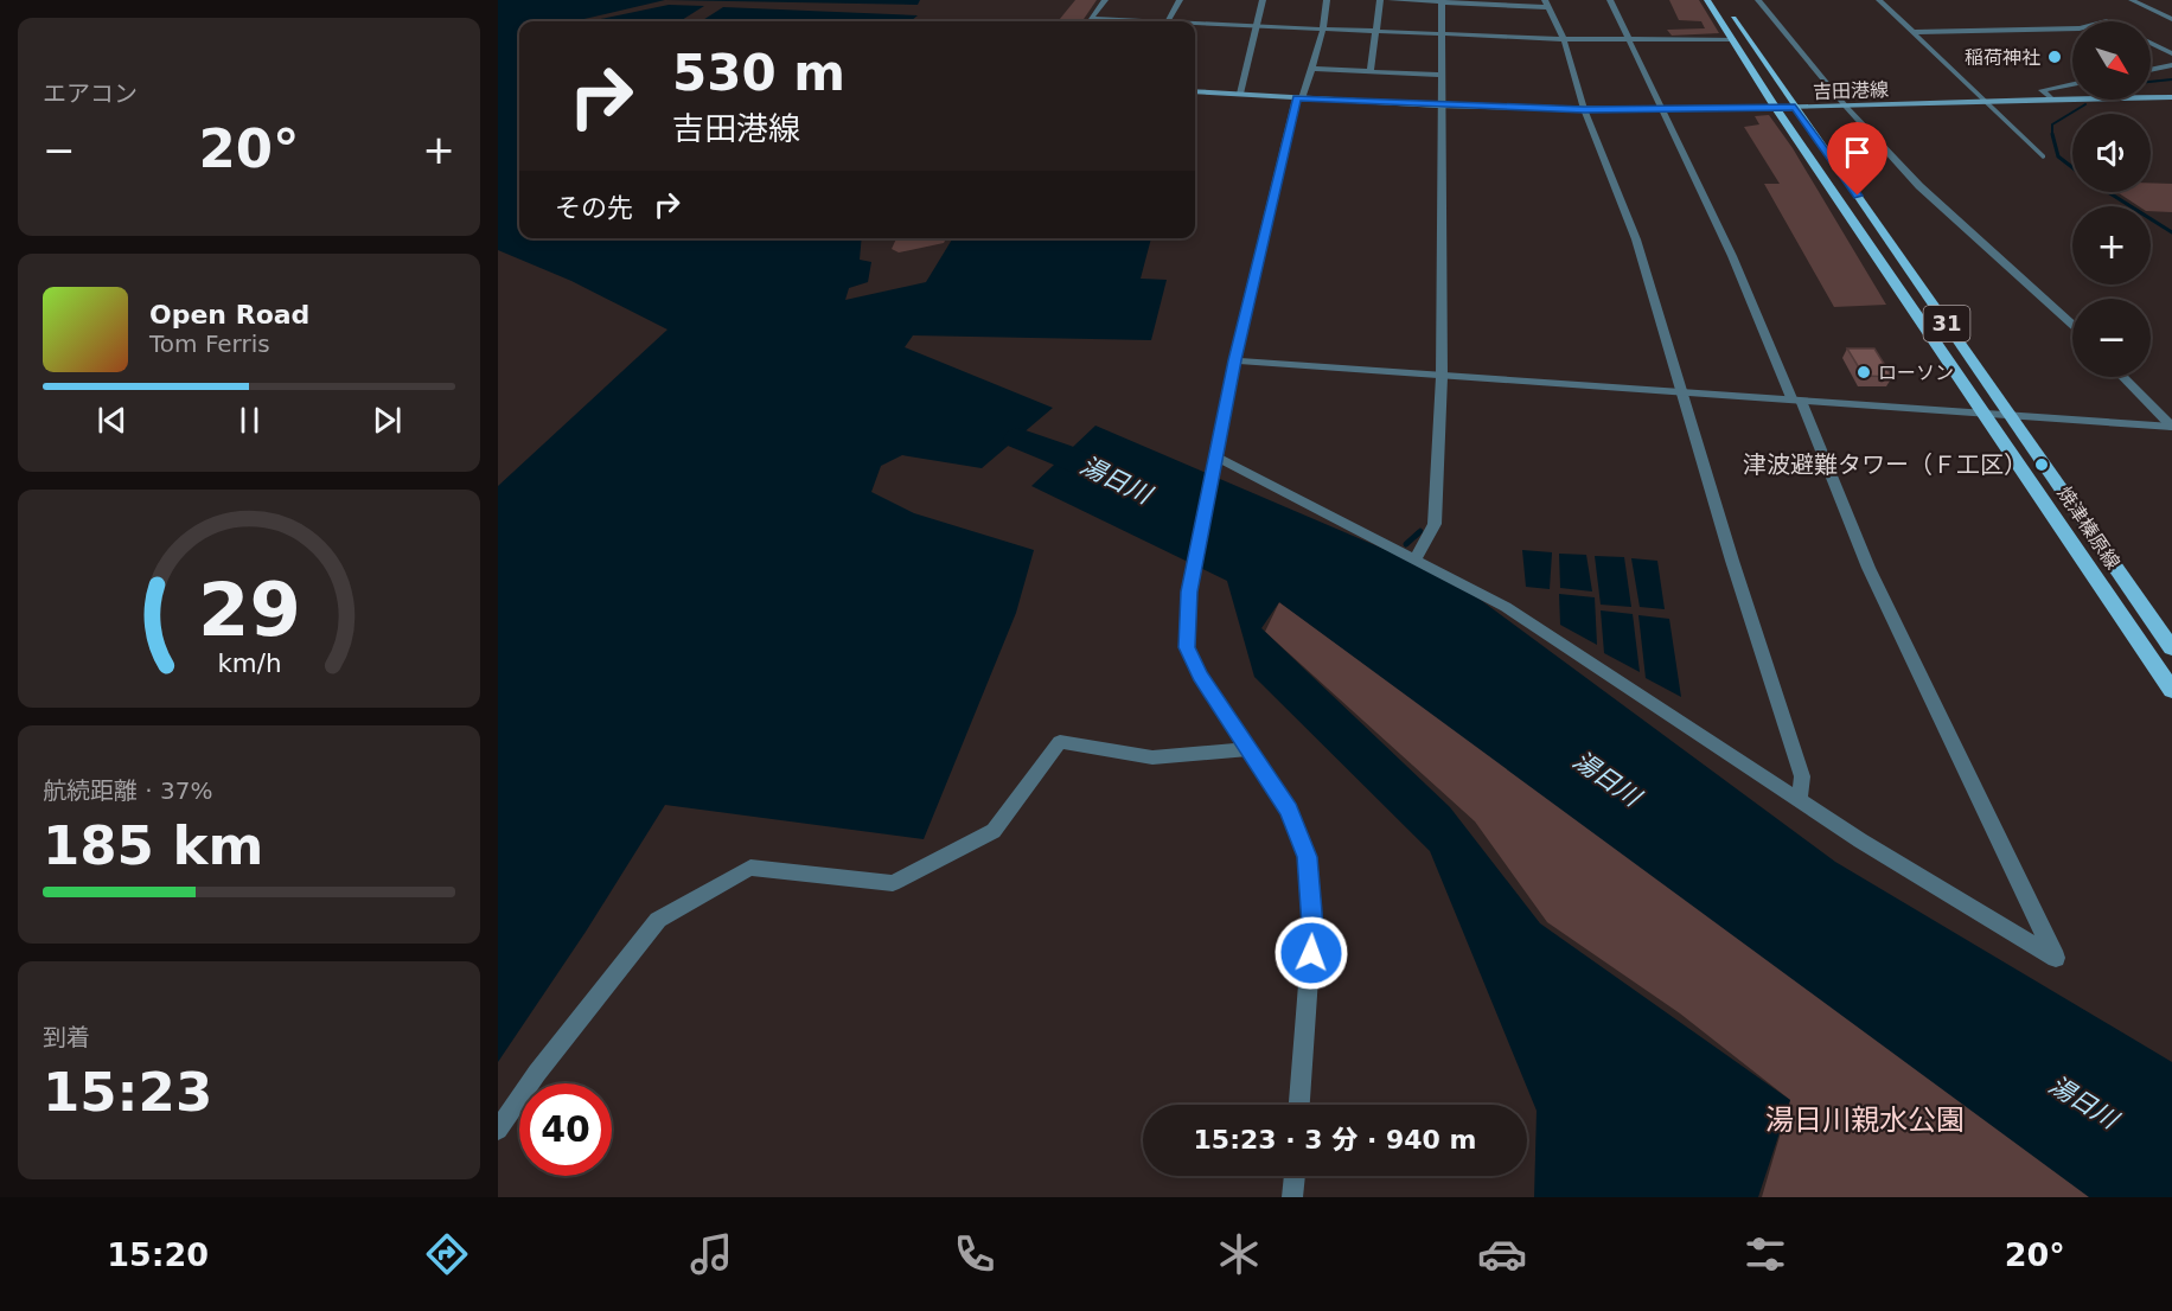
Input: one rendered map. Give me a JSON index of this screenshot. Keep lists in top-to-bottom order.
{
  "streets": {
    "main road": ["吉田港線", "31", "焼津榛原線"]
  },
  "crossings": [
    ["吉田港線", "焼津榛原線"]
  ],
  "water": ["湯日川"],
  "parks": ["湯日川親水公園"],
  "places": ["稲荷神社", "ローソン", "津波避難タワー（Ｆ工区）"],
  "north": "bottom right",
  "page": {
    "tile": [
      "エアコン",
      ["航続距離 · 37%", "185 km"],
      ["到着", "15:23"]
    ],
    "map_buttons": ["+", "−"],
    "turn": ["530 m", "吉田港線"],
    "heat": ["−", "20°", "+"],
    "then": "その先",
    "song": ["Open Road", "Tom Ferris"],
    "limit": "40",
    "trip": "15:23 · 3 分 · 940 m",
    "tabs": ["15:20", "20°"],
    "gauge": ["29", "km/h"]
  }
}
